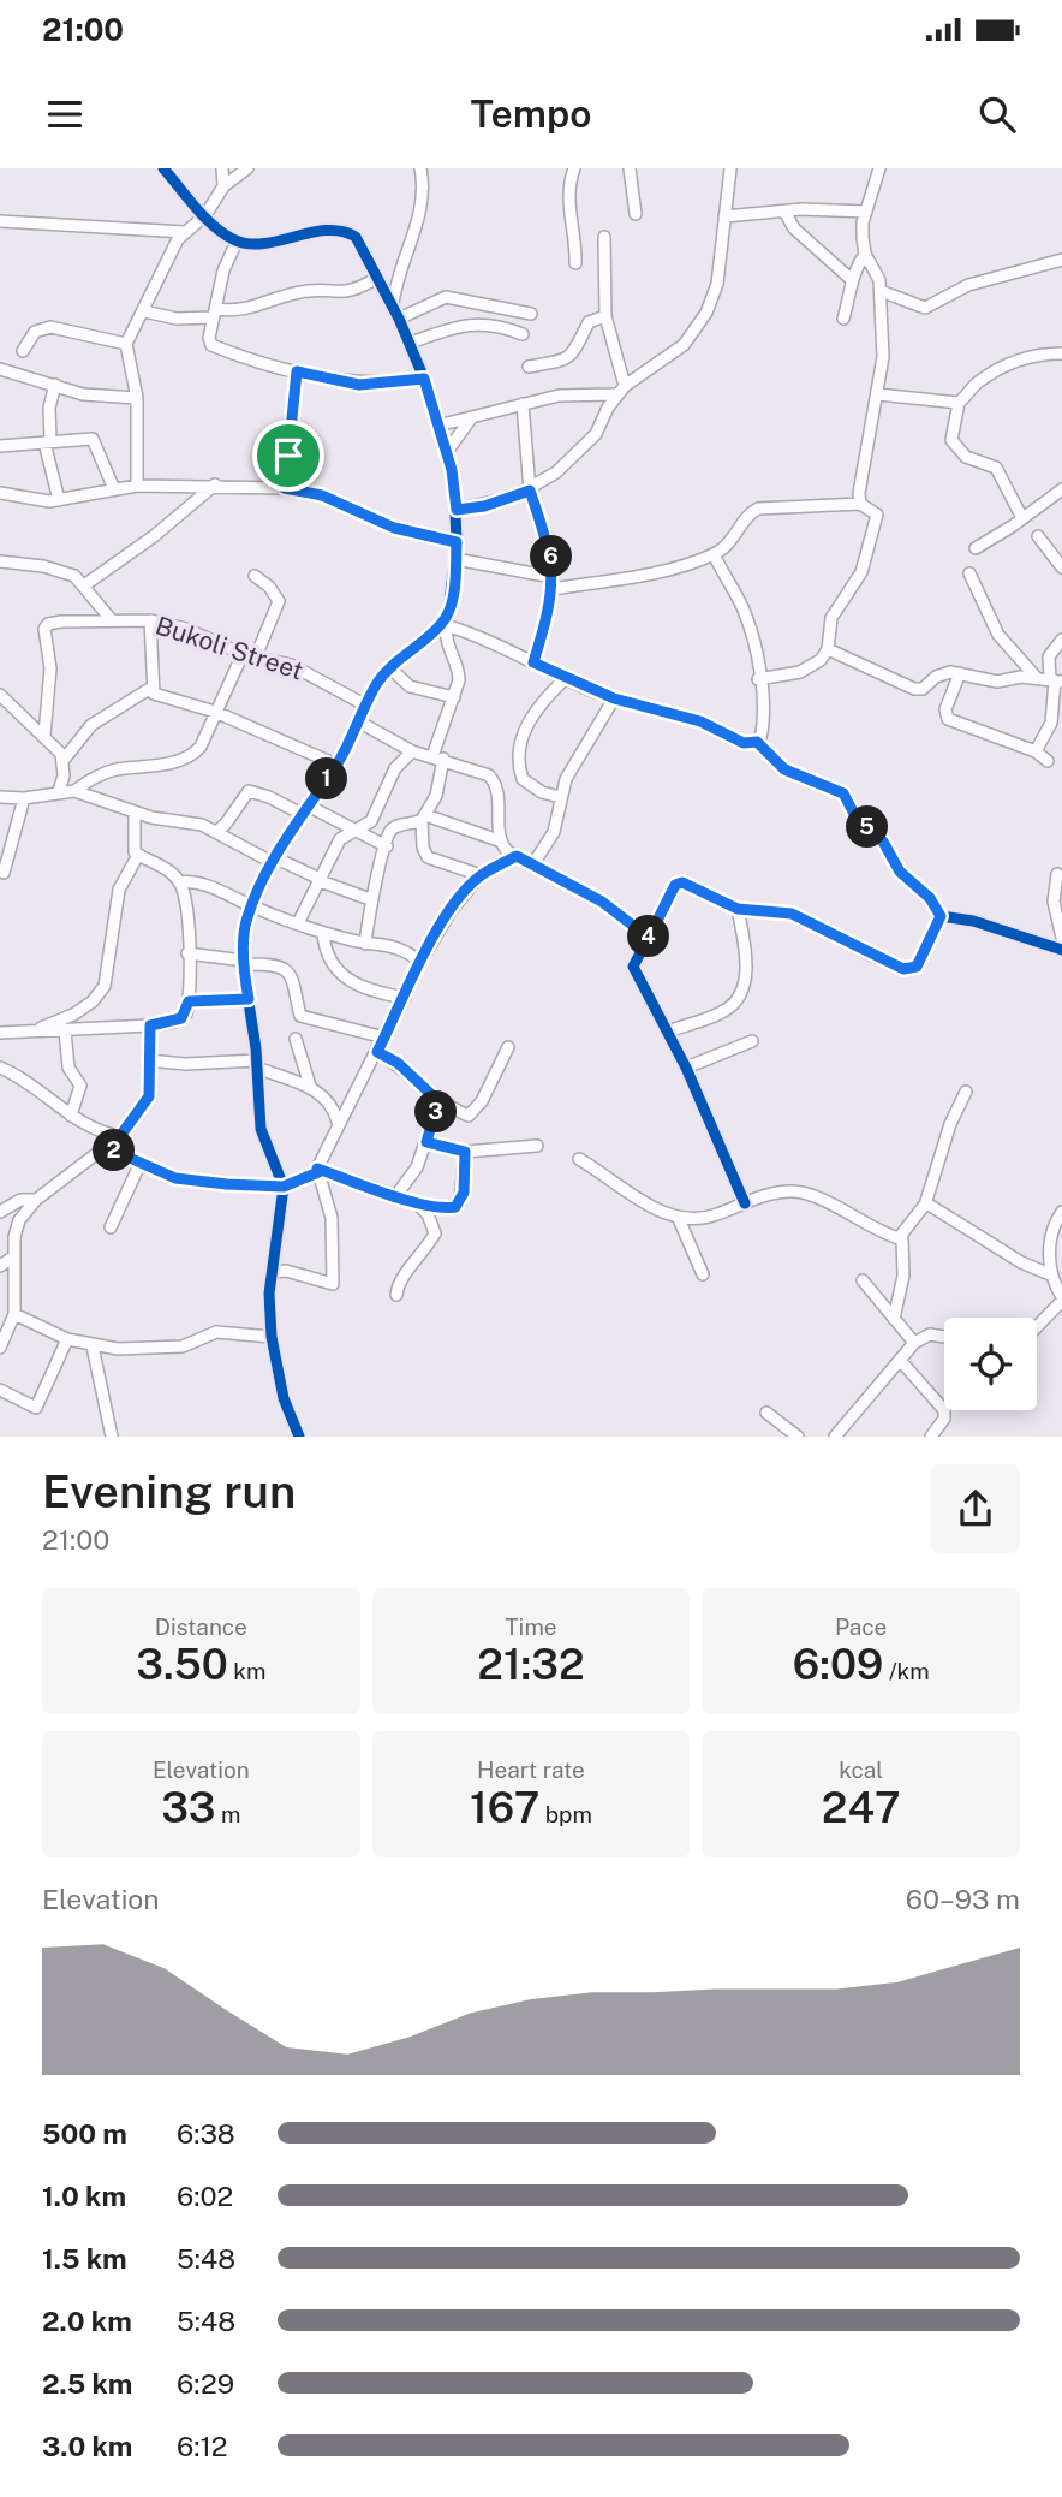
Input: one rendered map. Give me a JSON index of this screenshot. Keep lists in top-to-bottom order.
{
  "streets": {
    "street": ["Bukoli Street"]
  },
  "page": {
    "status": "21:00",
    "header": "Tempo",
    "pins": [
      "6",
      "1",
      "5",
      "4",
      "3",
      "2"
    ],
    "heading": ["Evening run", "21:00"],
    "stats": [
      ["Distance", "3.50 km"],
      ["Time", "21:32"],
      ["Pace", "6:09 /km"],
      ["Elevation", "33 m"],
      ["Heart rate", "167 bpm"],
      ["kcal", "247"]
    ],
    "chart": ["Elevation", "60–93 m"],
    "list": [
      {
        "name": "500 m",
        "note": "6:38"
      },
      {
        "name": "1.0 km",
        "note": "6:02"
      },
      {
        "name": "1.5 km",
        "note": "5:48"
      },
      {
        "name": "2.0 km",
        "note": "5:48"
      },
      {
        "name": "2.5 km",
        "note": "6:29"
      },
      {
        "name": "3.0 km",
        "note": "6:12"
      }
    ]
  }
}
